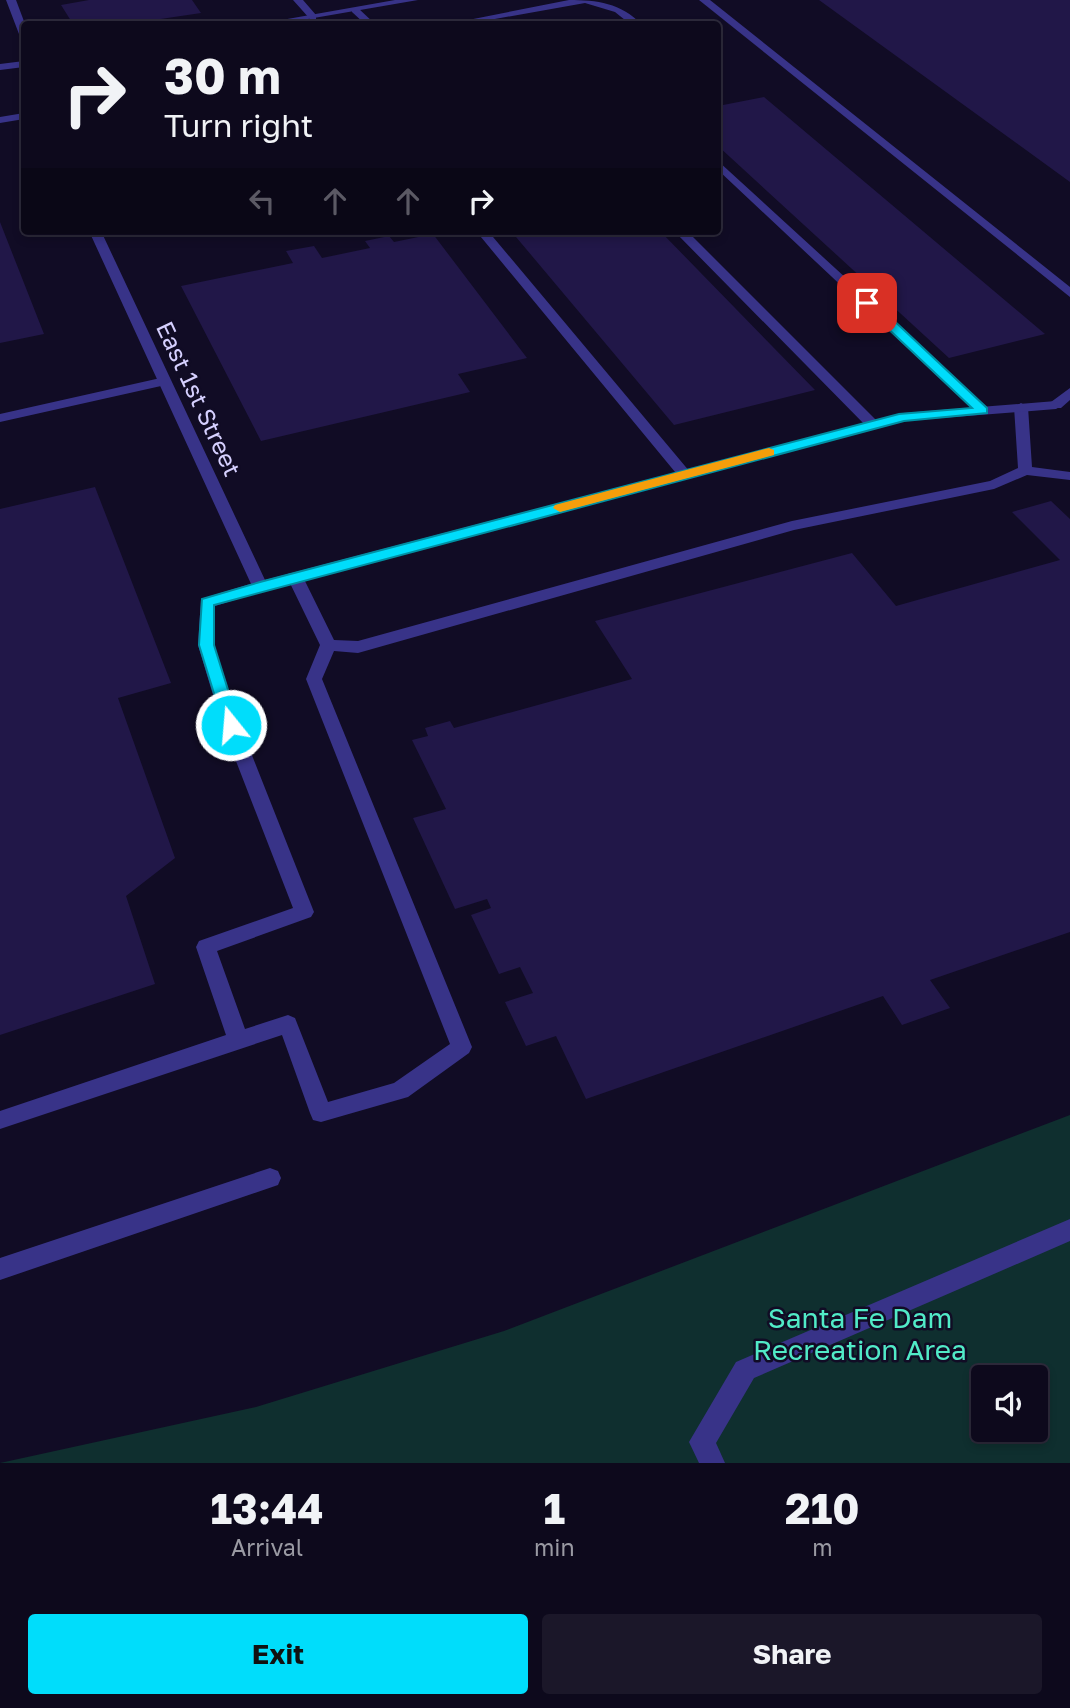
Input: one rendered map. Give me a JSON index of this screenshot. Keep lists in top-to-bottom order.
{
  "streets": {
    "street": ["East 1st Street"]
  },
  "parks": ["Santa Fe Dam Recreation Area"],
  "page": {
    "turn": ["30 m", "Turn right"],
    "eta": [
      "13:44",
      "Arrival",
      "1",
      "min",
      "210",
      "m"
    ],
    "buttons": ["Exit", "Share"]
  }
}
